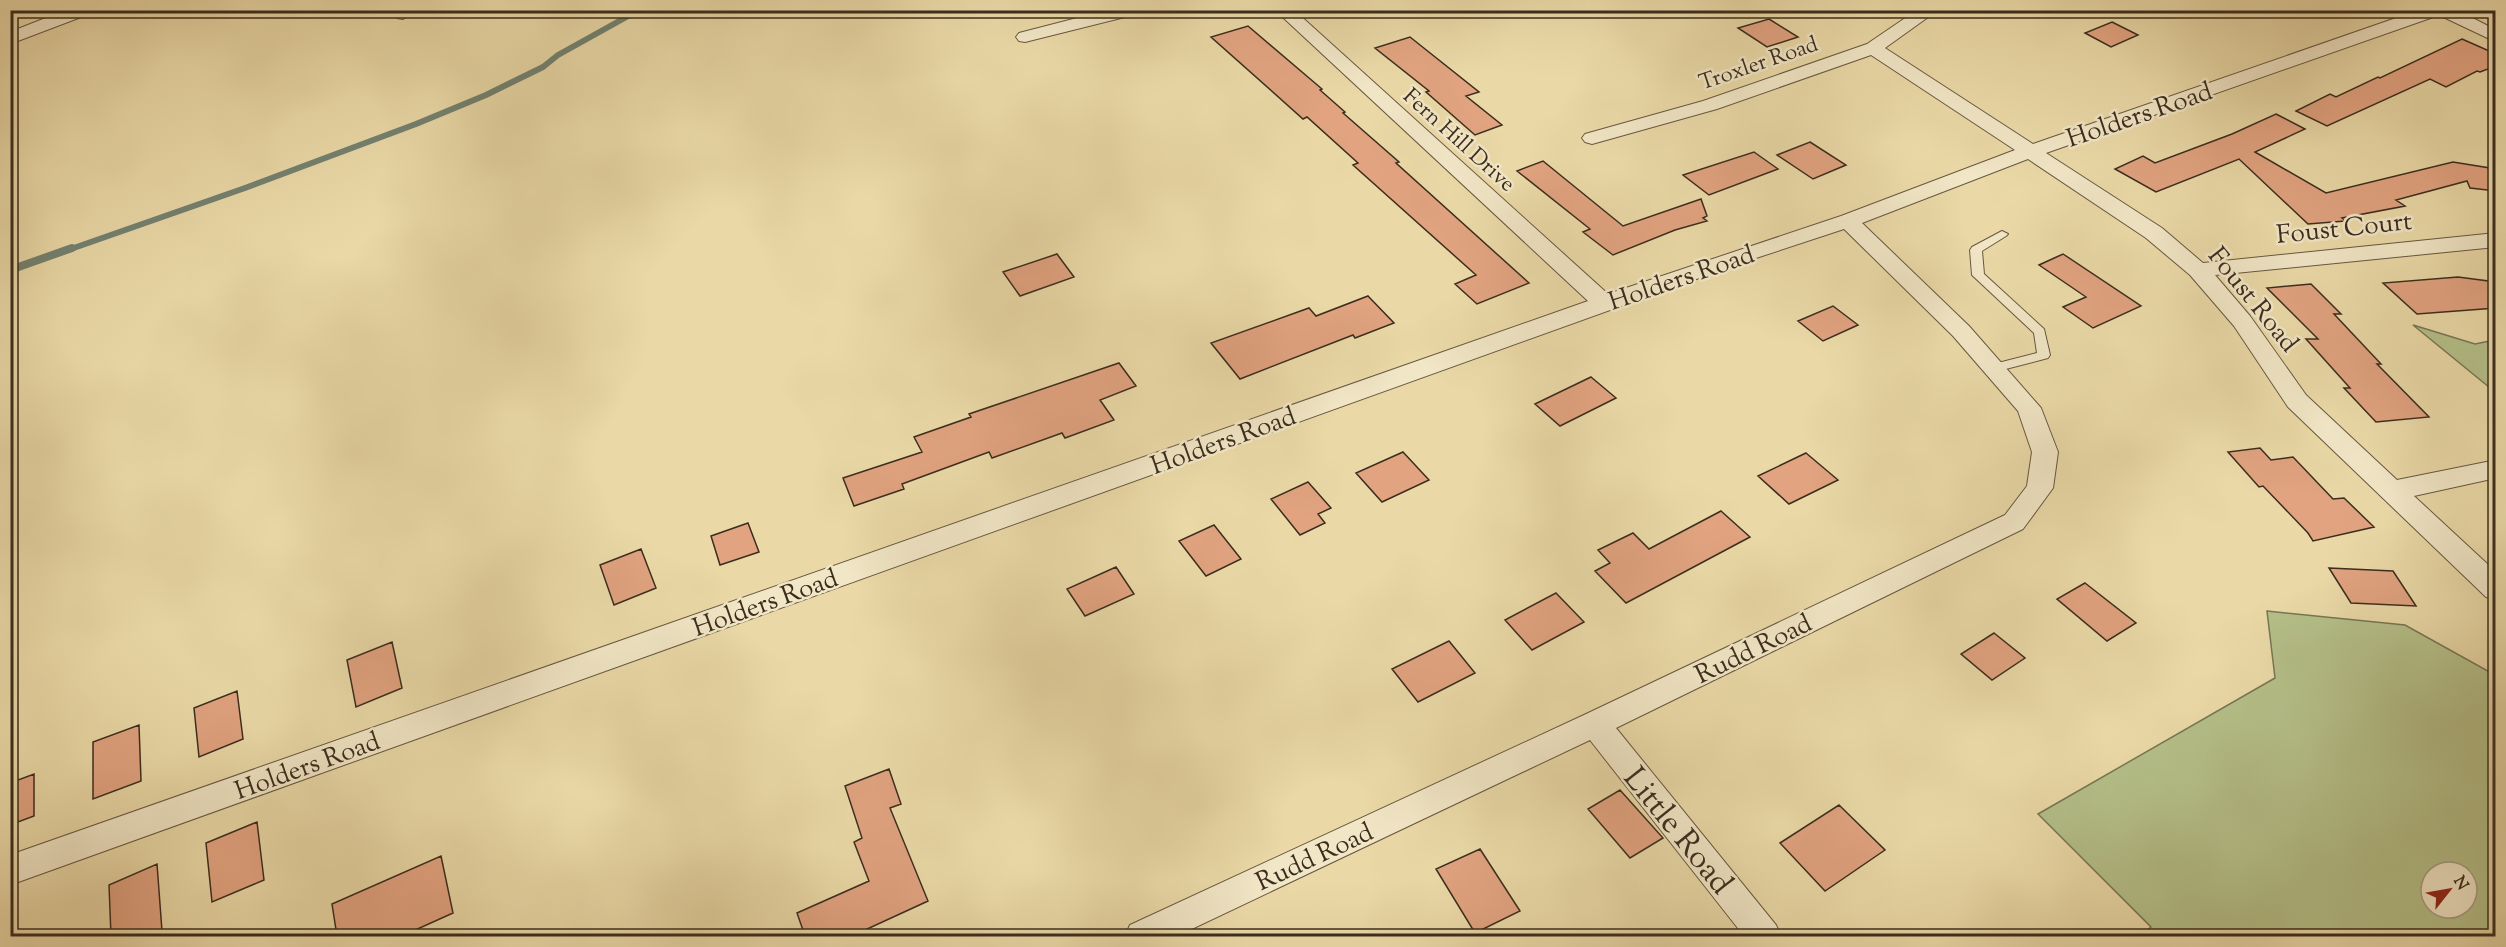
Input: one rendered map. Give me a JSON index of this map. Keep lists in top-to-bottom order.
{
  "streets": {
    "street": [
      "Troxler Road",
      "Holders Road",
      "Fern Hill Drive",
      "Foust Court",
      "Foust Road",
      "Rudd Road",
      "Little Road"
    ]
  },
  "crossings": [
    ["Troxler Road", "Foust Road"],
    ["Holders Road", "Fern Hill Drive"],
    ["Holders Road", "Foust Road"],
    ["Holders Road", "Rudd Road"],
    ["Foust Court", "Foust Road"],
    ["Rudd Road", "Little Road"]
  ],
  "north": "top right"
}
